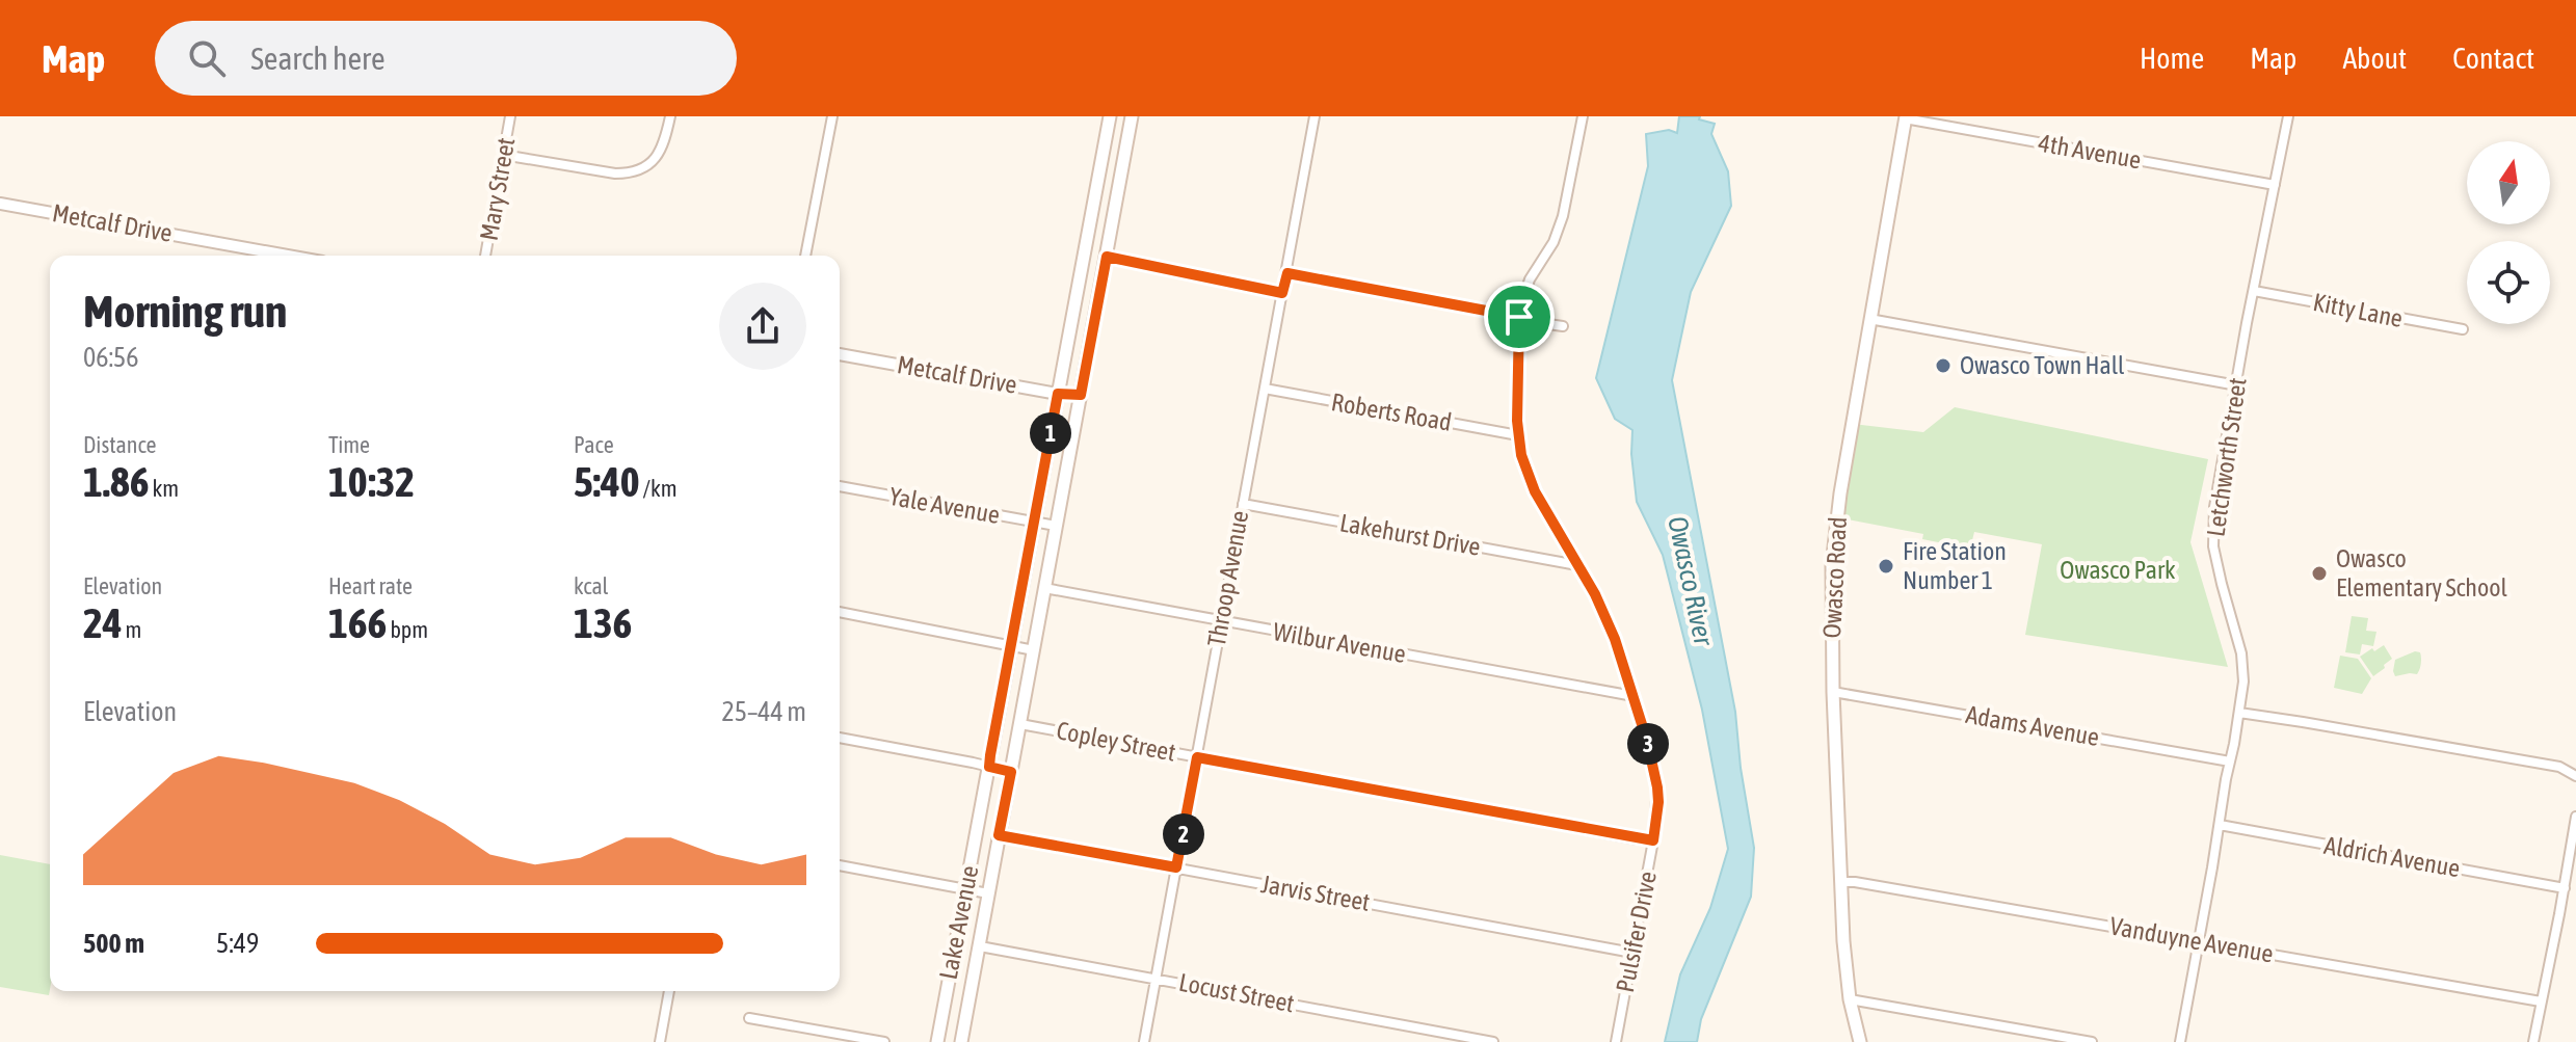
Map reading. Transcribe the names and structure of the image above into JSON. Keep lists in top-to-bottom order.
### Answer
{
  "streets": {
    "main road": ["Owasco Road", "Lake Avenue"],
    "street": [
      "4th Avenue",
      "Mary Street",
      "Metcalf Drive",
      "Kitty Lane",
      "Roberts Road",
      "Letchworth Street",
      "Yale Avenue",
      "Lakehurst Drive",
      "Throop Avenue",
      "Wilbur Avenue",
      "Adams Avenue",
      "Copley Street",
      "Aldrich Avenue",
      "Jarvis Street",
      "Pulsifer Drive",
      "Vanduyne Avenue",
      "Locust Street"
    ]
  },
  "crossings": [
    ["4th Avenue", "Letchworth Street"],
    ["4th Avenue", "Owasco Road"],
    ["Metcalf Drive", "Lake Avenue"],
    ["Kitty Lane", "Letchworth Street"],
    ["Roberts Road", "Throop Avenue"],
    ["Roberts Road", "Pulsifer Drive"],
    ["Letchworth Street", "Adams Avenue"],
    ["Letchworth Street", "Aldrich Avenue"],
    ["Letchworth Street", "Vanduyne Avenue"],
    ["Yale Avenue", "Lake Avenue"],
    ["Lakehurst Drive", "Throop Avenue"],
    ["Lakehurst Drive", "Pulsifer Drive"],
    ["Owasco Road", "Adams Avenue"],
    ["Owasco Road", "Vanduyne Avenue"],
    ["Throop Avenue", "Wilbur Avenue"],
    ["Throop Avenue", "Copley Street"],
    ["Throop Avenue", "Jarvis Street"],
    ["Throop Avenue", "Locust Street"],
    ["Wilbur Avenue", "Lake Avenue"],
    ["Wilbur Avenue", "Pulsifer Drive"],
    ["Copley Street", "Lake Avenue"],
    ["Copley Street", "Pulsifer Drive"],
    ["Jarvis Street", "Lake Avenue"],
    ["Jarvis Street", "Pulsifer Drive"],
    ["Lake Avenue", "Locust Street"]
  ],
  "water": ["Owasco River"],
  "parks": ["Owasco Park"],
  "places": ["Owasco Town Hall", "Fire Station Number 1", "Owasco Elementary School"],
  "north": "top",
  "page": {
    "header": "Map",
    "search": "Search here",
    "nav": [
      "Home",
      "Map",
      "About",
      "Contact"
    ],
    "heading": ["Morning run", "06:56"],
    "stats": [
      ["Distance", "1.86 km"],
      ["Time", "10:32"],
      ["Pace", "5:40 /km"],
      ["Elevation", "24 m"],
      ["Heart rate", "166 bpm"],
      ["kcal", "136"]
    ],
    "pins": ["1", "3", "2"],
    "chart": ["Elevation", "25–44 m"],
    "list": [
      {
        "name": "500 m",
        "note": "5:49"
      }
    ]
  }
}
